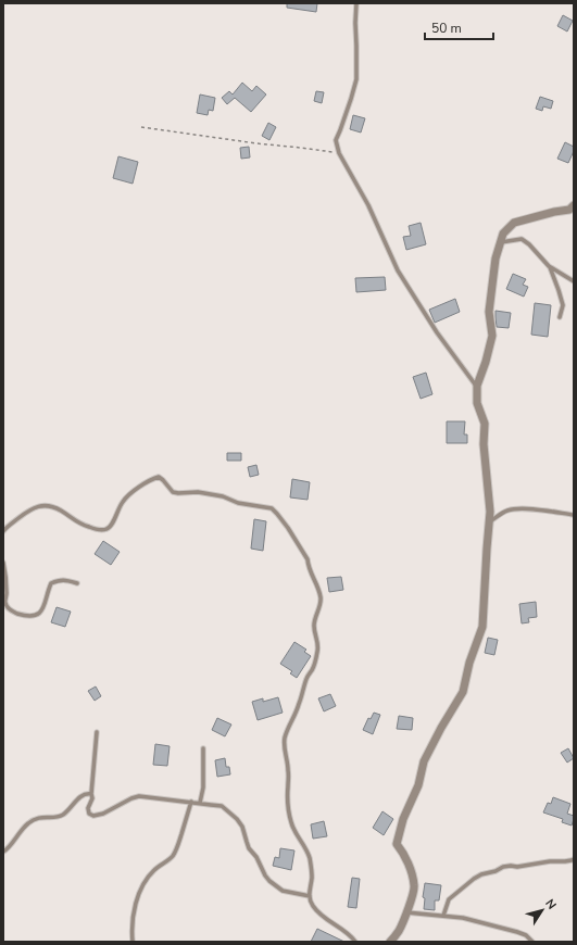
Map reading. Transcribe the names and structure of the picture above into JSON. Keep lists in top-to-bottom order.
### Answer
{
  "scale_bar": "50 m",
  "north": "top right"
}
